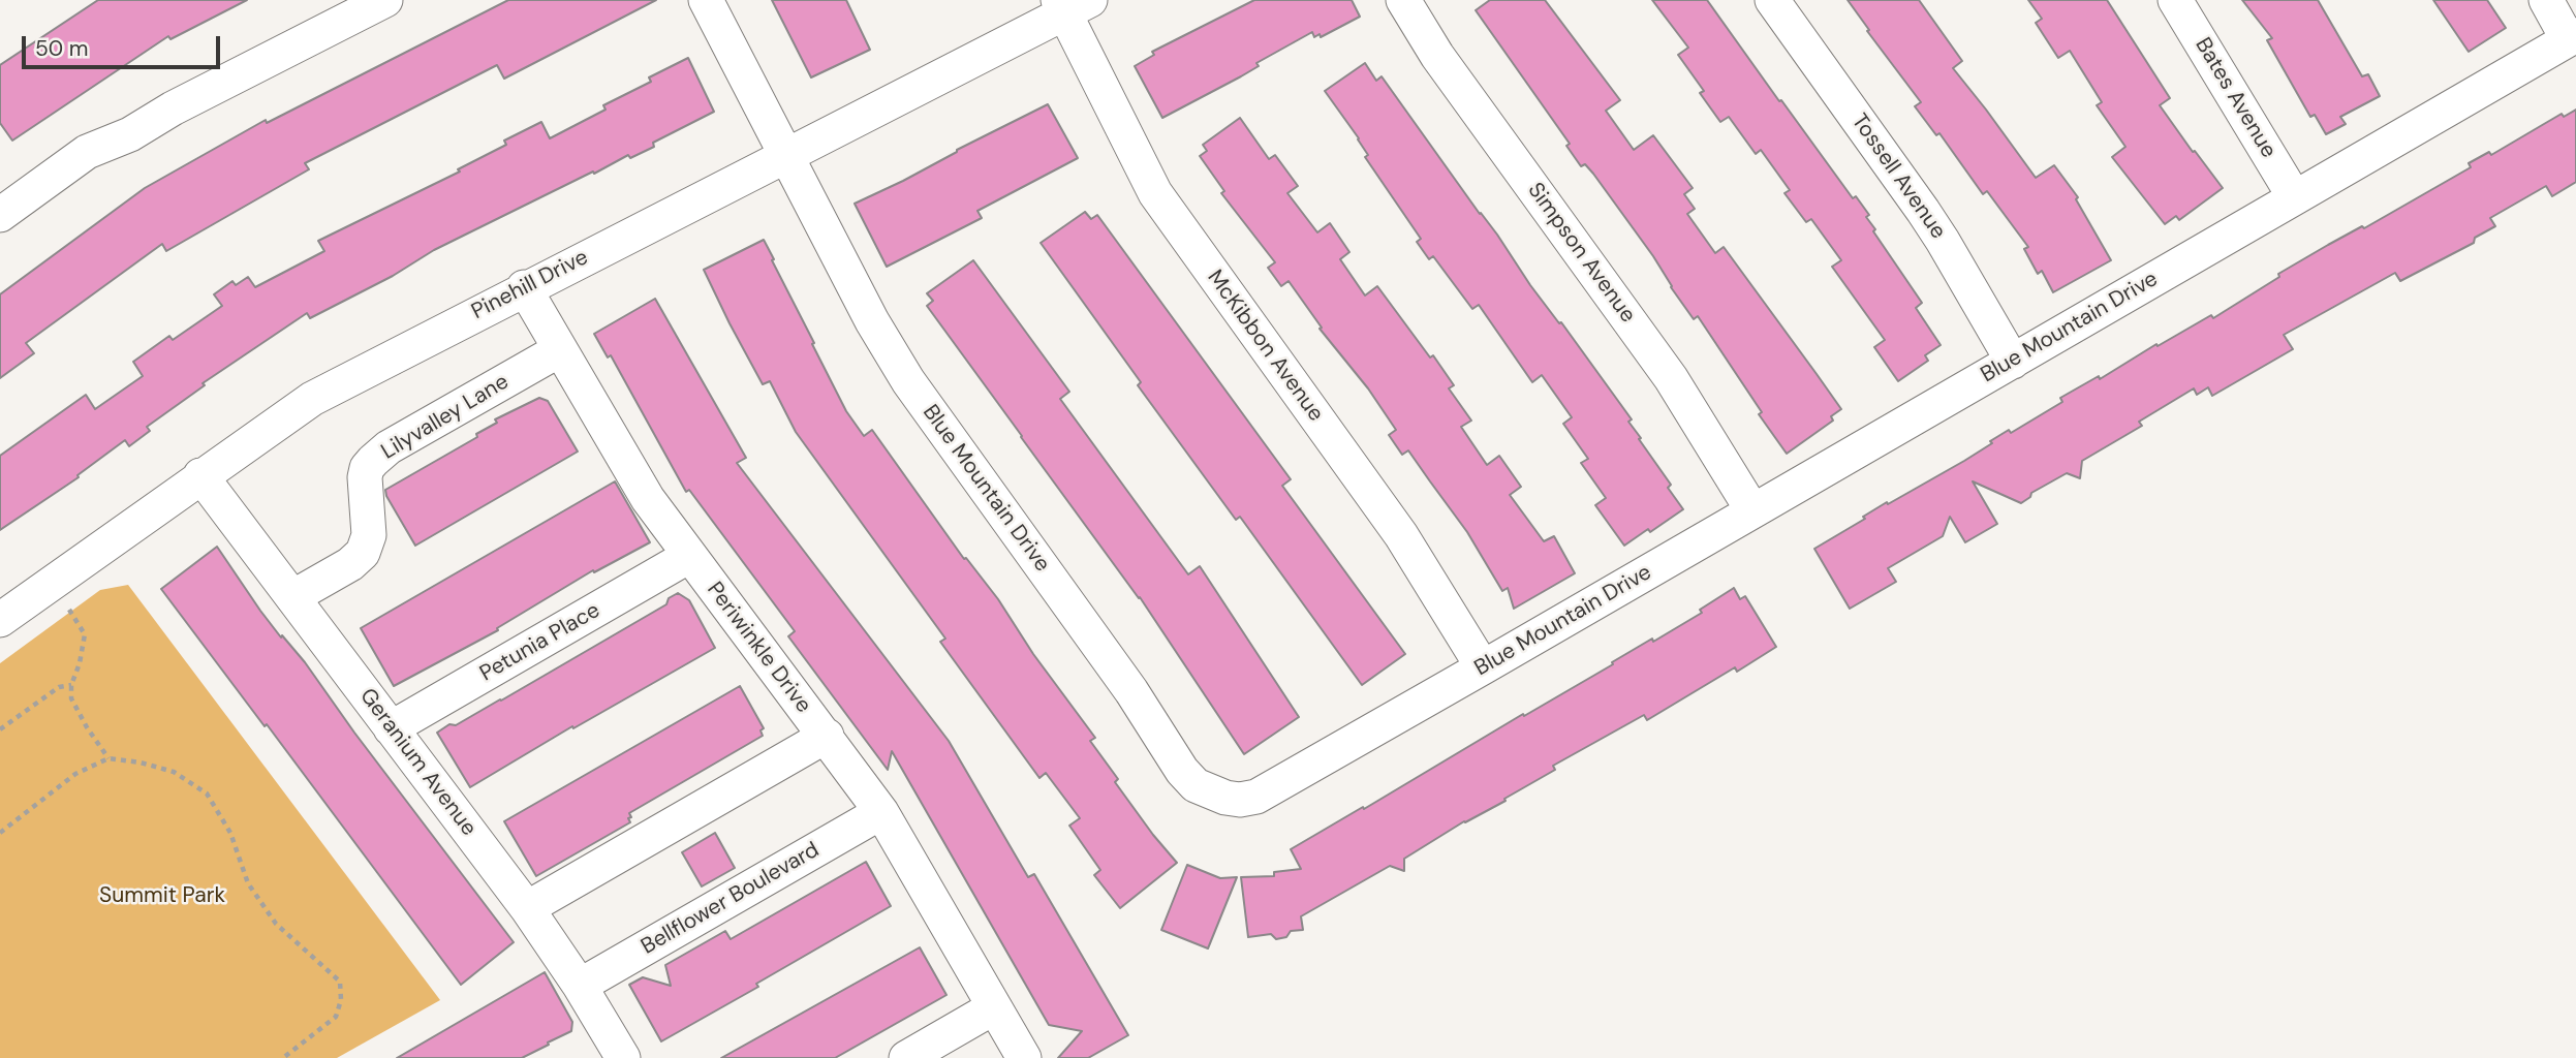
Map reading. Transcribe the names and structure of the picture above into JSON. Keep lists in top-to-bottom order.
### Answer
{
  "streets": {
    "street": [
      "Bates Avenue",
      "Tossell Avenue",
      "Simpson Avenue",
      "Pinehill Drive",
      "Blue Mountain Drive",
      "McKibbon Avenue",
      "Lilyvalley Lane",
      "Petunia Place",
      "Periwinkle Drive",
      "Geranium Avenue",
      "Bellflower Boulevard"
    ]
  },
  "crossings": [
    ["Bates Avenue", "Blue Mountain Drive"],
    ["Tossell Avenue", "Blue Mountain Drive"],
    ["Simpson Avenue", "Blue Mountain Drive"],
    ["Pinehill Drive", "Blue Mountain Drive"],
    ["Pinehill Drive", "McKibbon Avenue"],
    ["Pinehill Drive", "Periwinkle Drive"],
    ["Pinehill Drive", "Geranium Avenue"],
    ["Blue Mountain Drive", "McKibbon Avenue"],
    ["Lilyvalley Lane", "Periwinkle Drive"],
    ["Lilyvalley Lane", "Geranium Avenue"],
    ["Petunia Place", "Periwinkle Drive"],
    ["Petunia Place", "Geranium Avenue"],
    ["Periwinkle Drive", "Bellflower Boulevard"],
    ["Geranium Avenue", "Bellflower Boulevard"]
  ],
  "parks": ["Summit Park"],
  "scale_bar": "50 m"
}
